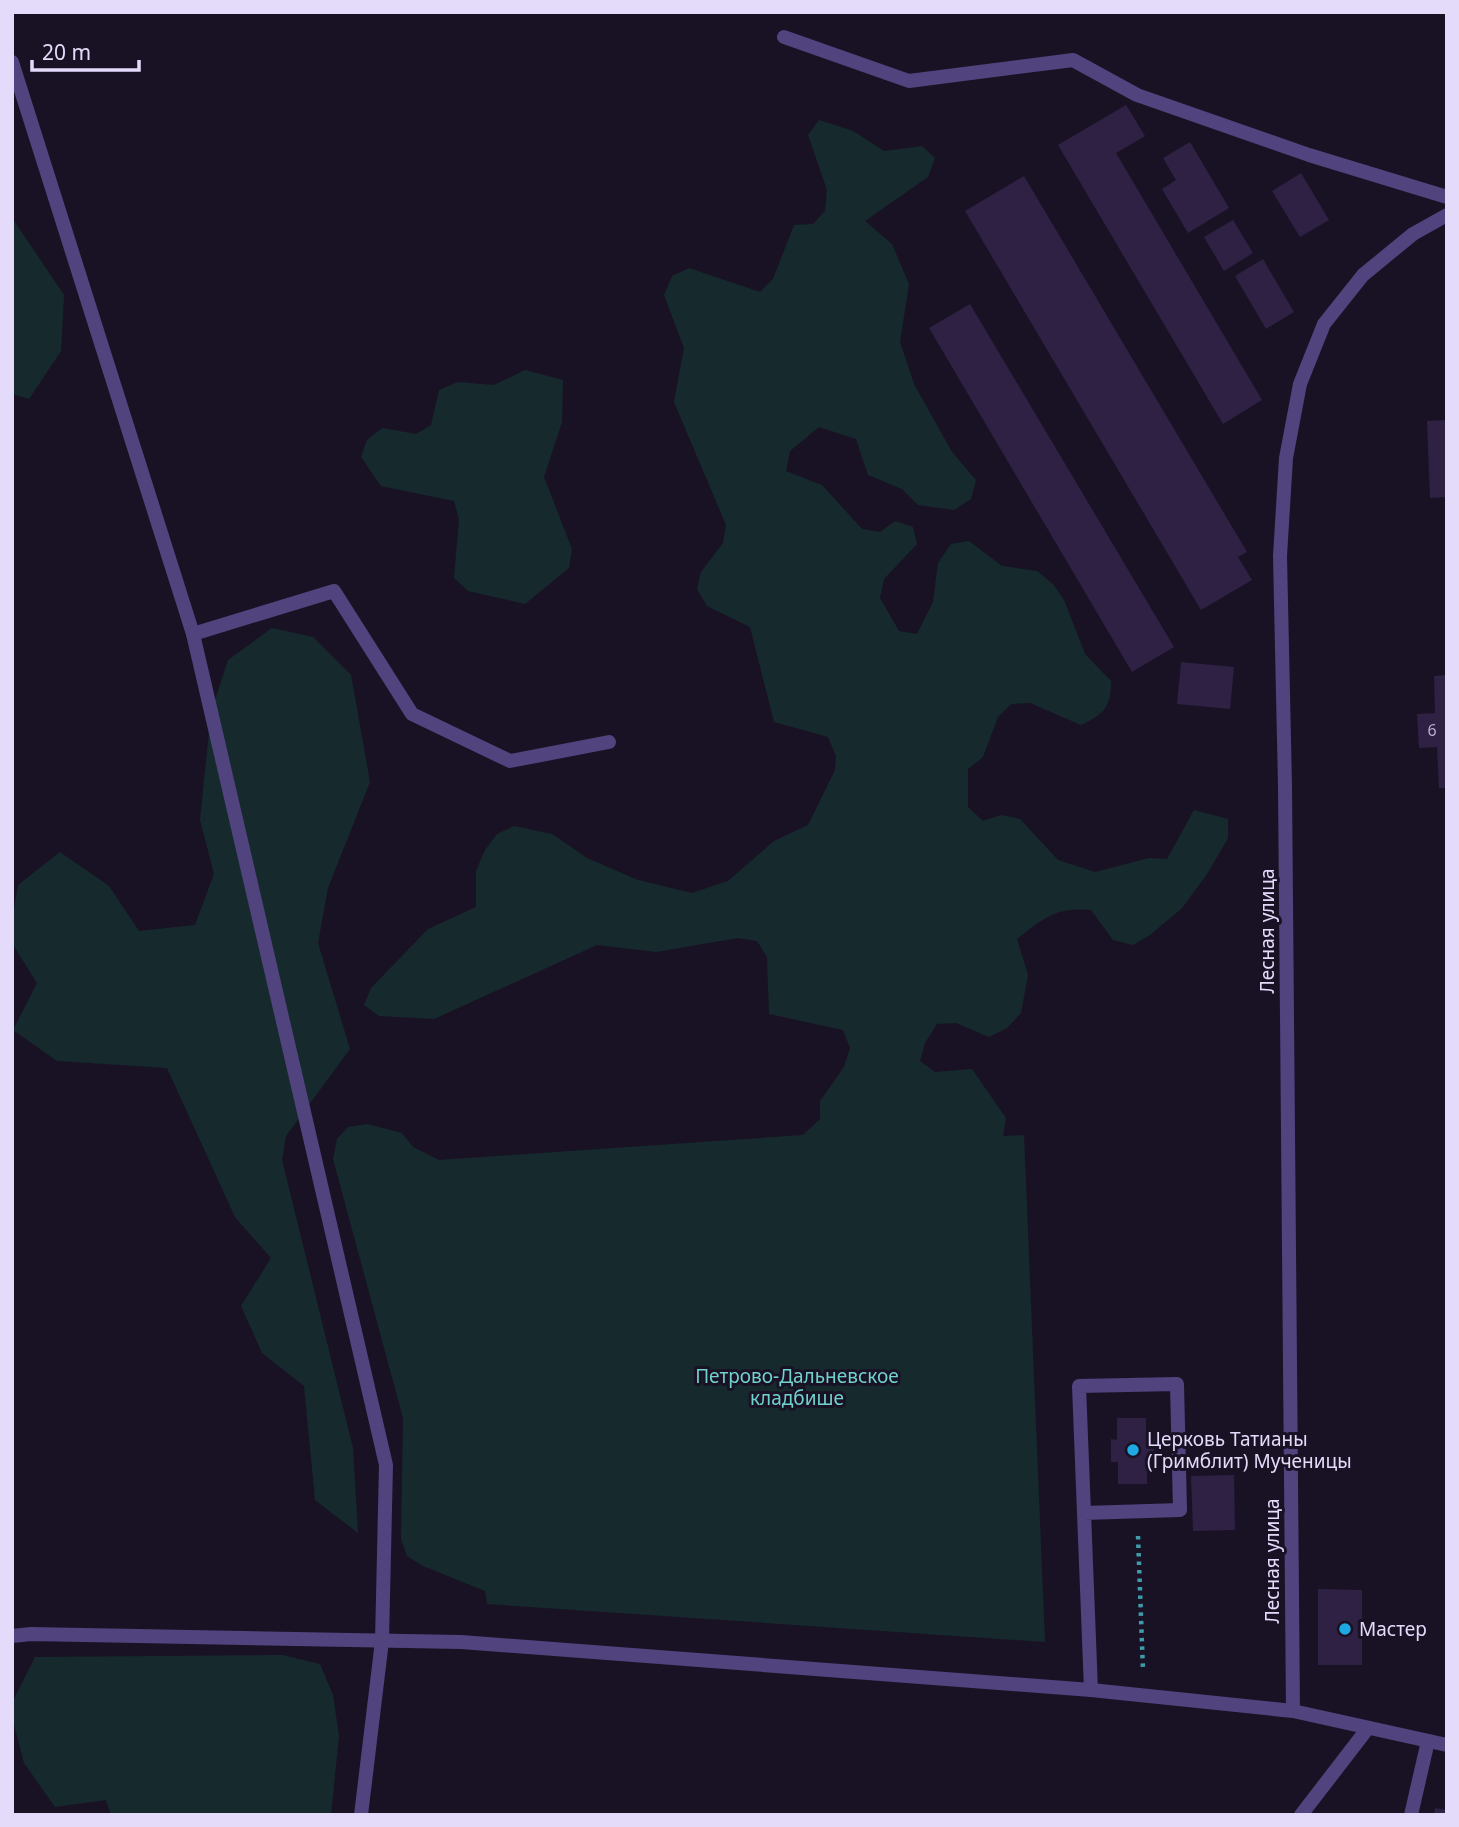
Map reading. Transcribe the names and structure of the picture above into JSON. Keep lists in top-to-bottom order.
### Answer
{
  "streets": {
    "street": ["Лесная улица"]
  },
  "parks": ["Петрово-Дальневское кладбише"],
  "places": ["Церковь Татианы (Гримблит) Мученицы", "Мастер"],
  "house_numbers": ["6"],
  "scale_bar": "20 m"
}
